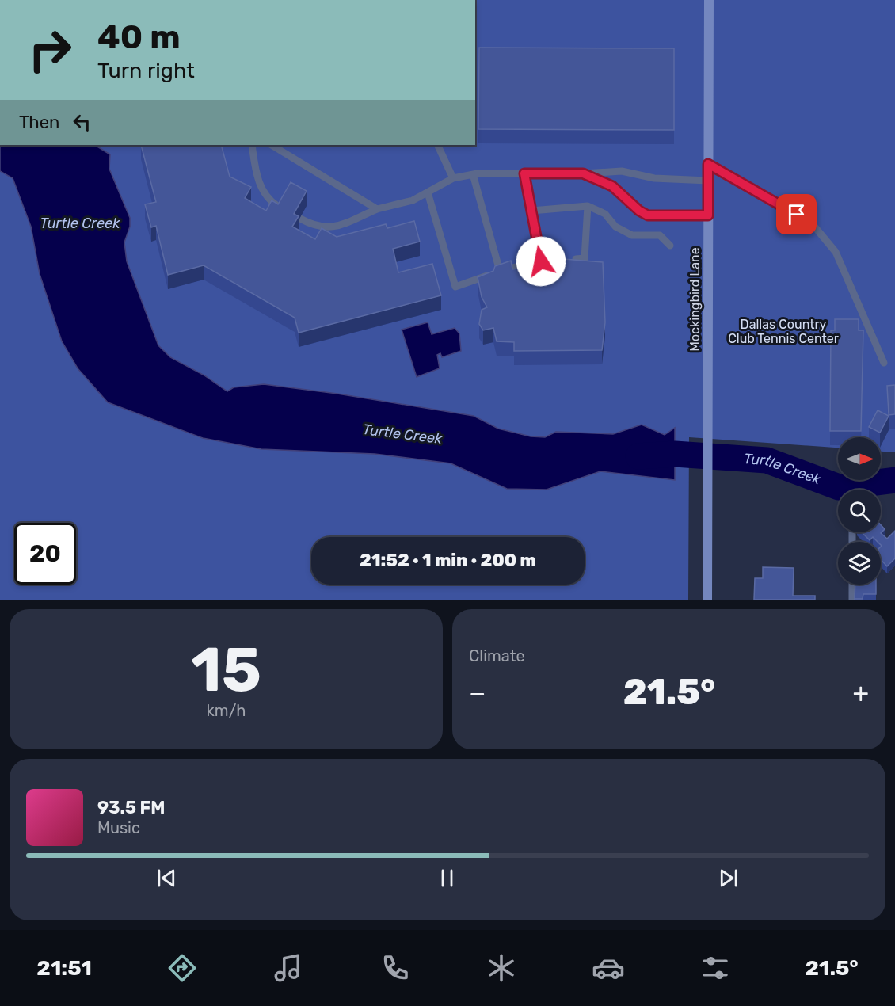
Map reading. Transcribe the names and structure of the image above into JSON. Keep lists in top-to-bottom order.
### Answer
{
  "streets": {
    "main road": ["Mockingbird Lane"]
  },
  "water": ["Turtle Creek"],
  "parks": ["Dallas Country Club Tennis Center"],
  "north": "right",
  "page": {
    "turn": ["40 m", "Turn right"],
    "then": "Then",
    "limit": "20",
    "trip": "21:52 · 1 min · 200 m",
    "tile": [
      ["15", "km/h"],
      "Climate"
    ],
    "heat": ["−", "21.5°", "+"],
    "song": ["93.5 FM", "Music"],
    "tabs": ["21:51", "21.5°"]
  }
}
